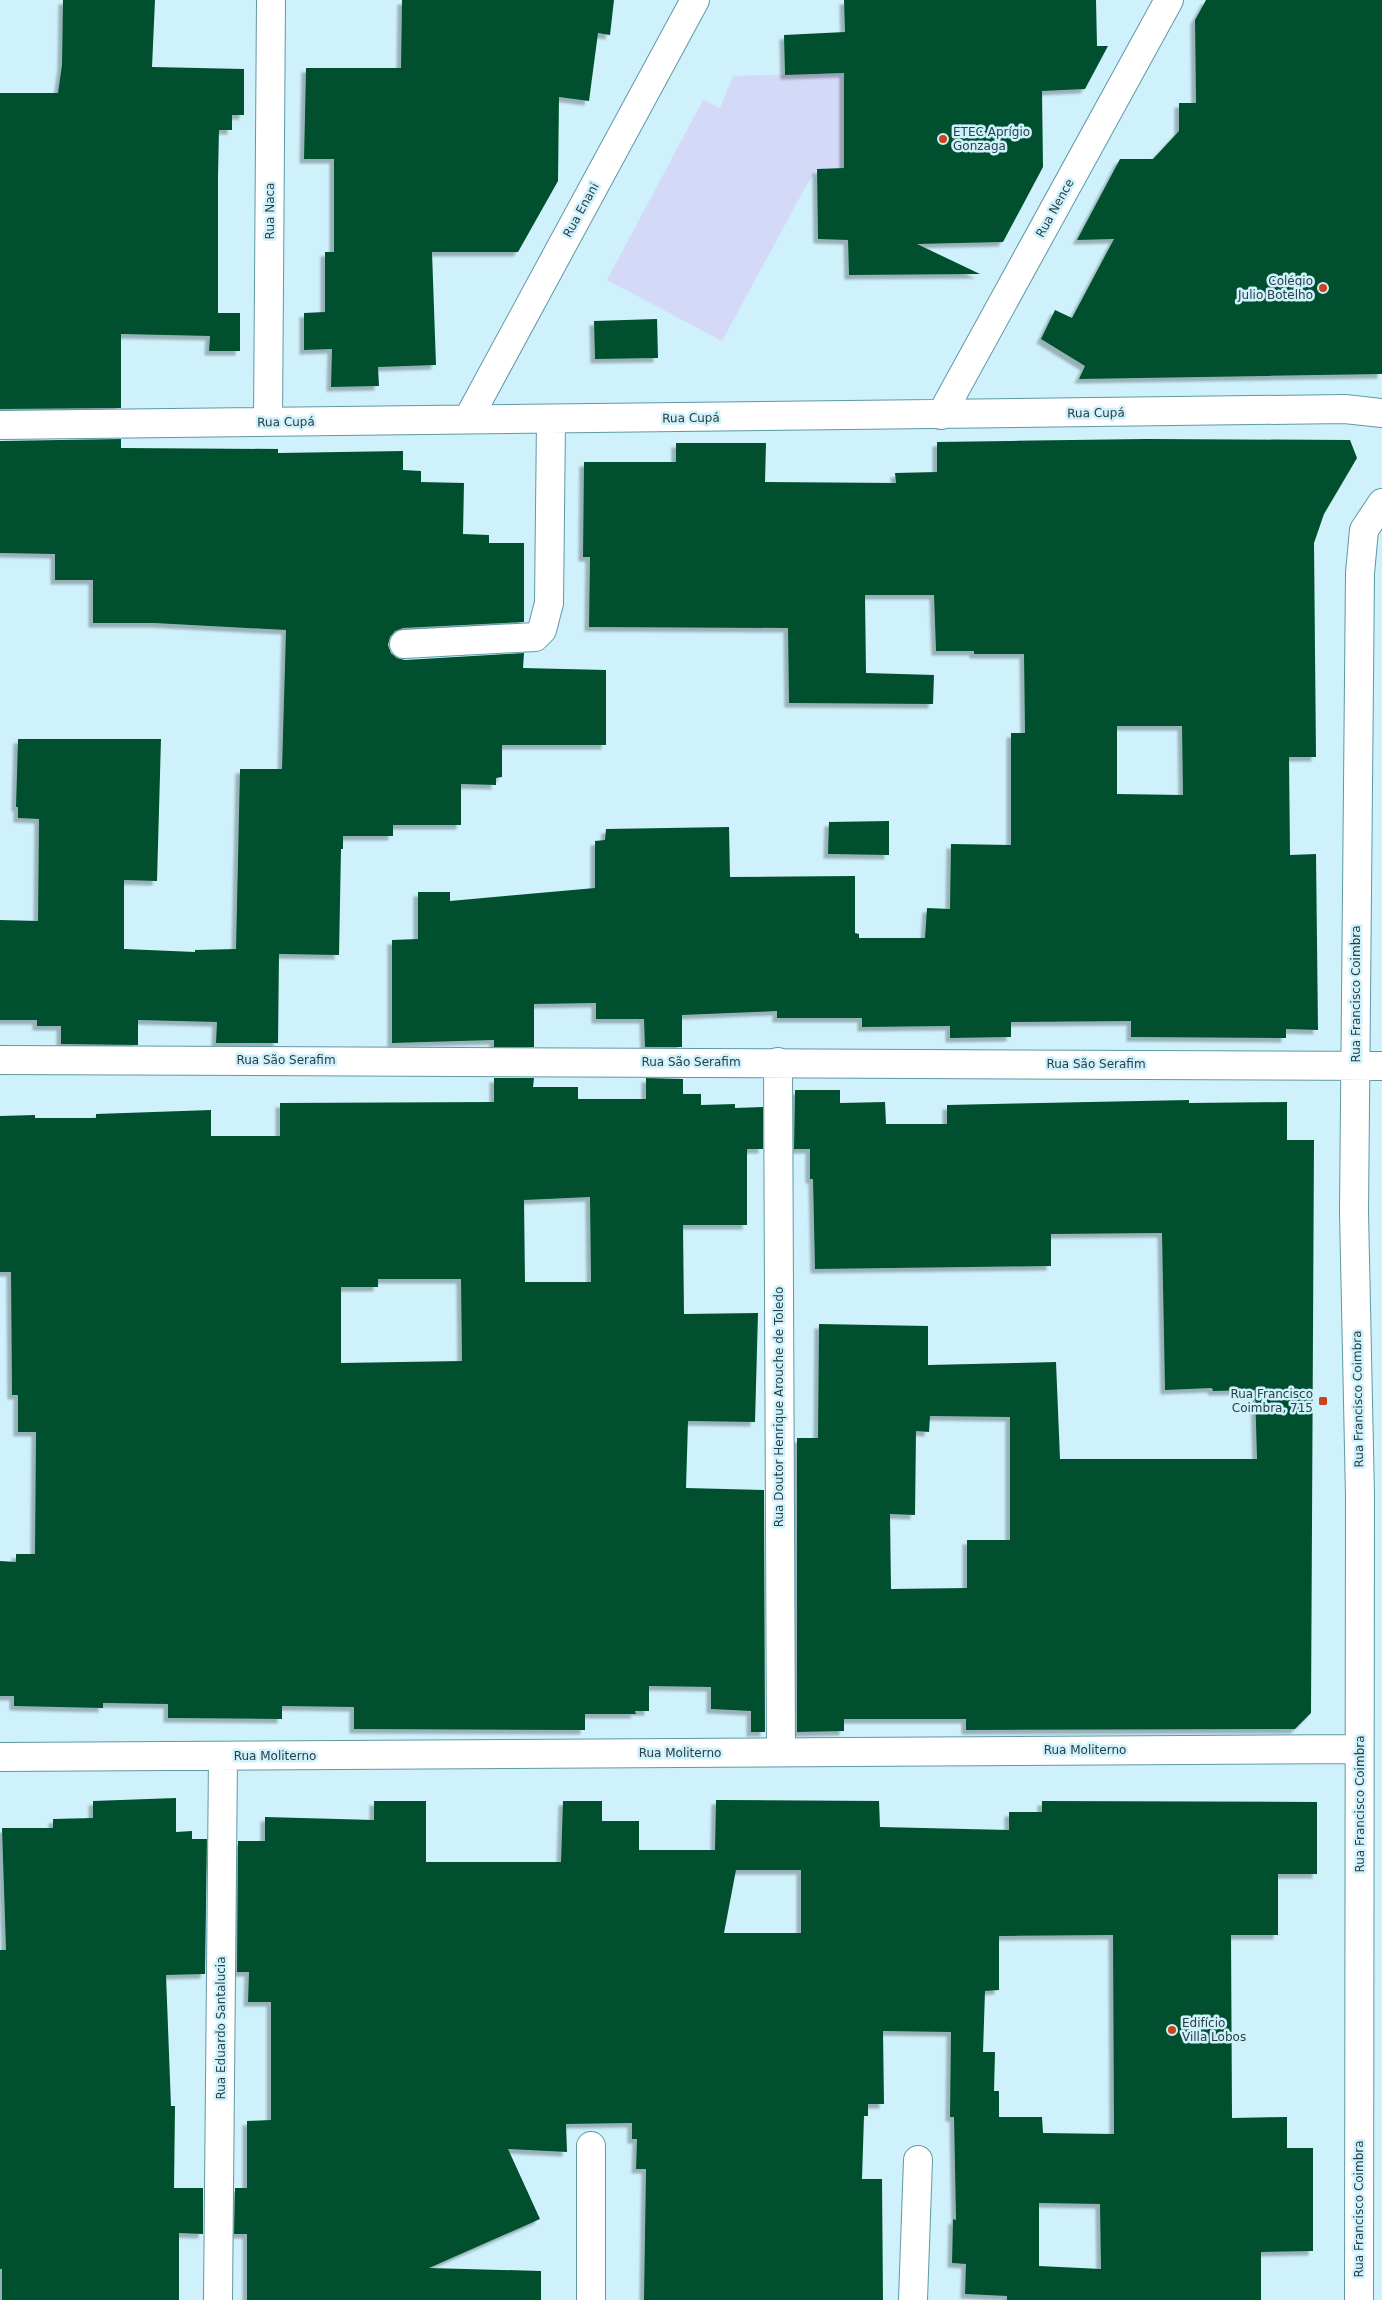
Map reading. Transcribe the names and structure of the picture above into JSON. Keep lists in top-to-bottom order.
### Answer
{
  "streets": {
    "street": [
      "Rua Nence",
      "Rua Enani",
      "Rua Naca",
      "Rua Cupá",
      "Rua Francisco Coimbra",
      "Rua São Serafim",
      "Rua Doutor Henrique Arouche de Toledo",
      "Rua Moliterno",
      "Rua Eduardo Santalucia"
    ]
  },
  "crossings": [
    ["Rua Nence", "Rua Cupá"],
    ["Rua Enani", "Rua Cupá"],
    ["Rua Naca", "Rua Cupá"],
    ["Rua Francisco Coimbra", "Rua São Serafim"],
    ["Rua Francisco Coimbra", "Rua Moliterno"],
    ["Rua São Serafim", "Rua Doutor Henrique Arouche de Toledo"],
    ["Rua Doutor Henrique Arouche de Toledo", "Rua Moliterno"],
    ["Rua Moliterno", "Rua Eduardo Santalucia"]
  ],
  "places": {
    "other": ["ETEC Aprígio Gonzaga", "Colégio Julio Botelho", "Edifício Villa Lobos"],
    "transit": ["Rua Francisco Coimbra, 715"]
  }
}
